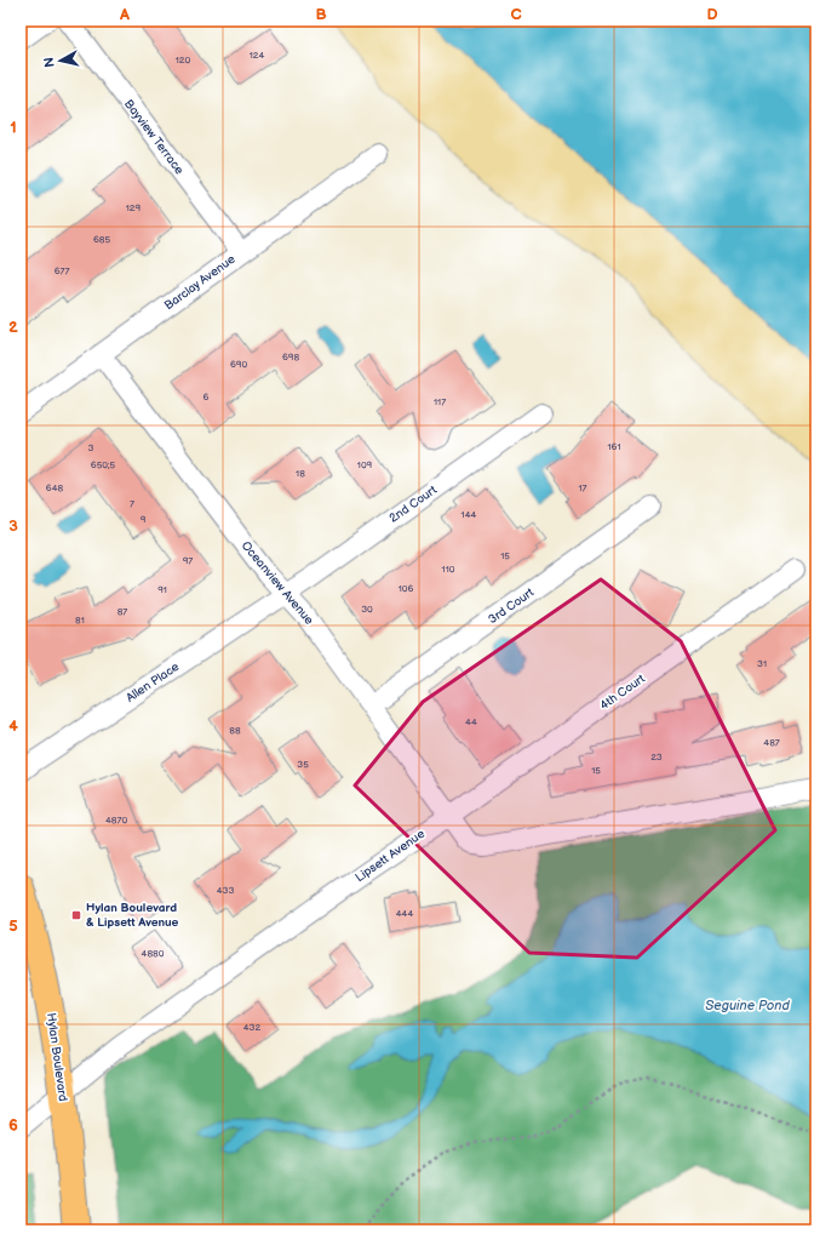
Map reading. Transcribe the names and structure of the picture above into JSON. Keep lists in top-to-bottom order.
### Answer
{
  "streets": {
    "main road": ["Hylan Boulevard"],
    "street": [
      "Bayview Terrace",
      "Barclay Avenue",
      "2nd Court",
      "Oceanview Avenue",
      "3rd Court",
      "Allen Place",
      "4th Court",
      "Lipsett Avenue"
    ]
  },
  "crossings": [
    ["Bayview Terrace", "Barclay Avenue"],
    ["Barclay Avenue", "Oceanview Avenue"],
    ["2nd Court", "Oceanview Avenue"],
    ["2nd Court", "Allen Place"],
    ["Oceanview Avenue", "3rd Court"],
    ["Oceanview Avenue", "Allen Place"],
    ["Oceanview Avenue", "4th Court"],
    ["Oceanview Avenue", "Lipsett Avenue"],
    ["4th Court", "Lipsett Avenue"],
    ["Lipsett Avenue", "Hylan Boulevard"]
  ],
  "water": ["Seguine Pond"],
  "places": {
    "transit": ["Hylan Boulevard & Lipsett Avenue"]
  },
  "house_numbers": [
    "124",
    "120",
    "129",
    "685",
    "677",
    "698",
    "690",
    "6",
    "117",
    "161",
    "3",
    "650;5",
    "109",
    "18",
    "648",
    "17",
    "7",
    "144",
    "9",
    "15",
    "97",
    "110",
    "106",
    "91",
    "30",
    "87",
    "81",
    "31",
    "44",
    "88",
    "487",
    "23",
    "35",
    "15",
    "4870",
    "433",
    "444",
    "4880",
    "432"
  ],
  "north": "left",
  "grid": {
    "columns": [
      "A",
      "B",
      "C",
      "D"
    ],
    "rows": [
      "1",
      "2",
      "3",
      "4",
      "5",
      "6"
    ]
  }
}
